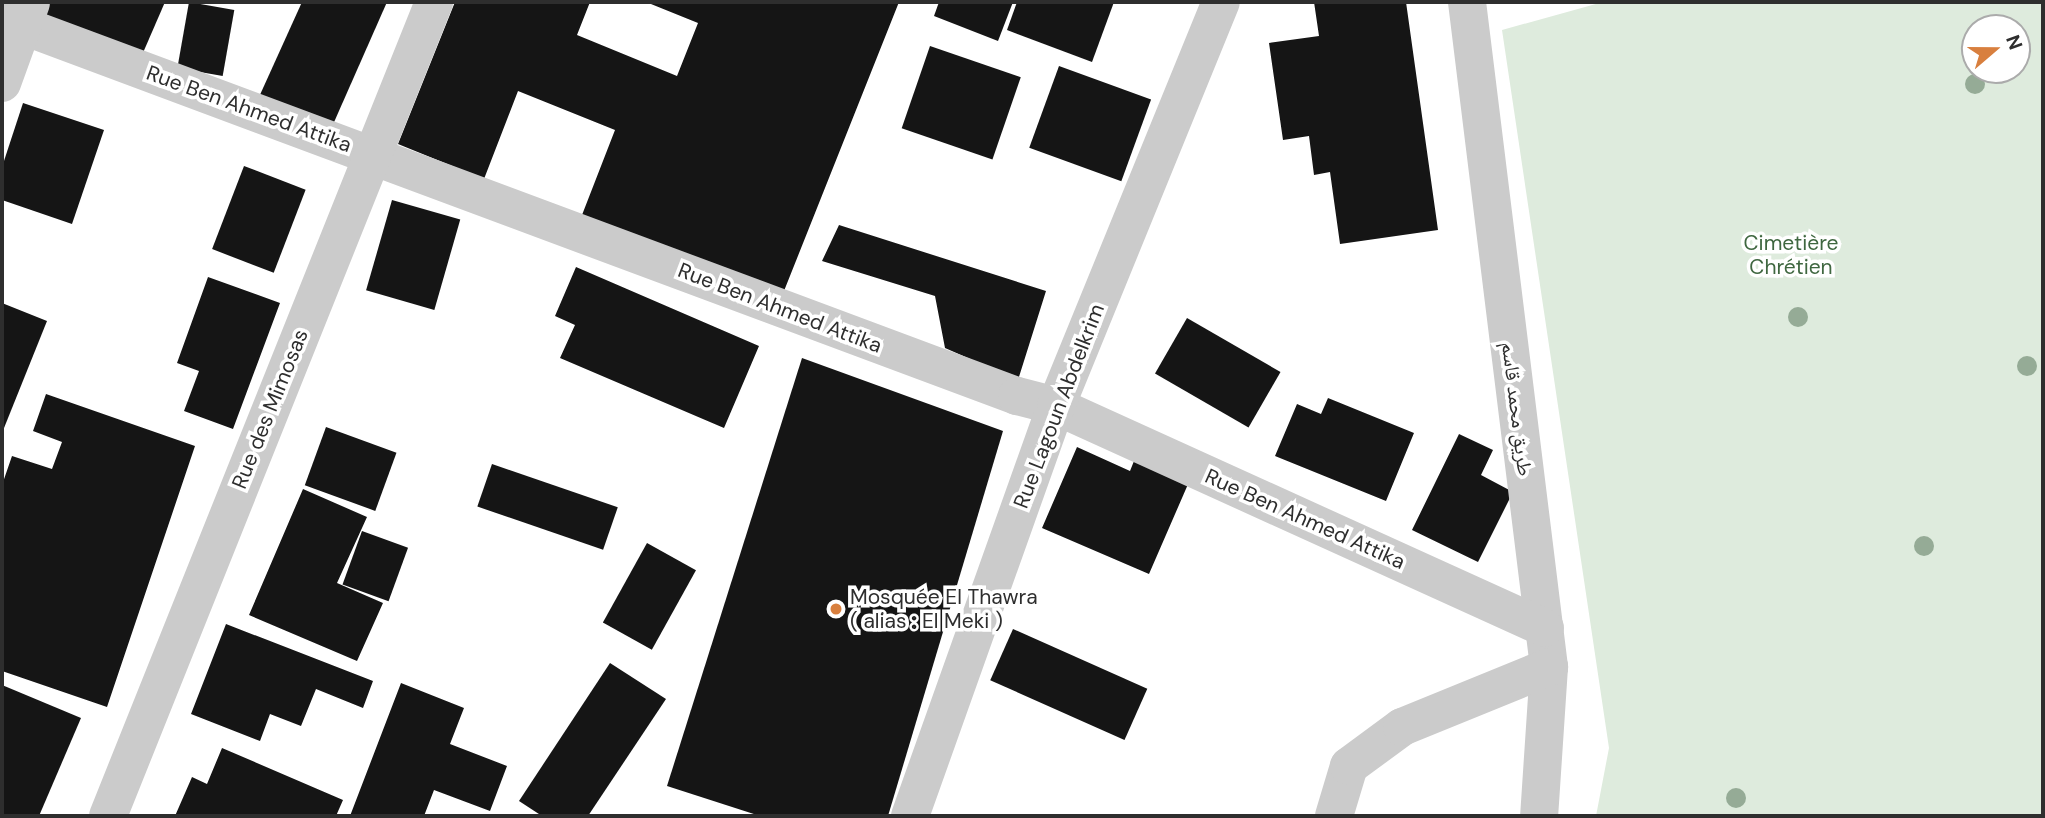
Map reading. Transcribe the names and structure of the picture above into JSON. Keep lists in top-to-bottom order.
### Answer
{
  "streets": {
    "street": [
      "Rue Ben Ahmed Attika",
      "Rue Lagoun Abdelkrim",
      "Rue des Mimosas",
      "طريق محمد قاسم"
    ]
  },
  "crossings": [
    ["Rue Ben Ahmed Attika", "Rue Lagoun Abdelkrim"],
    ["Rue Ben Ahmed Attika", "Rue des Mimosas"],
    ["Rue Ben Ahmed Attika", "طريق محمد قاسم"]
  ],
  "parks": ["Cimetière Chrétien"],
  "places": ["Mosquée El Thawra ( alias : El Meki )"],
  "north": "right"
}
